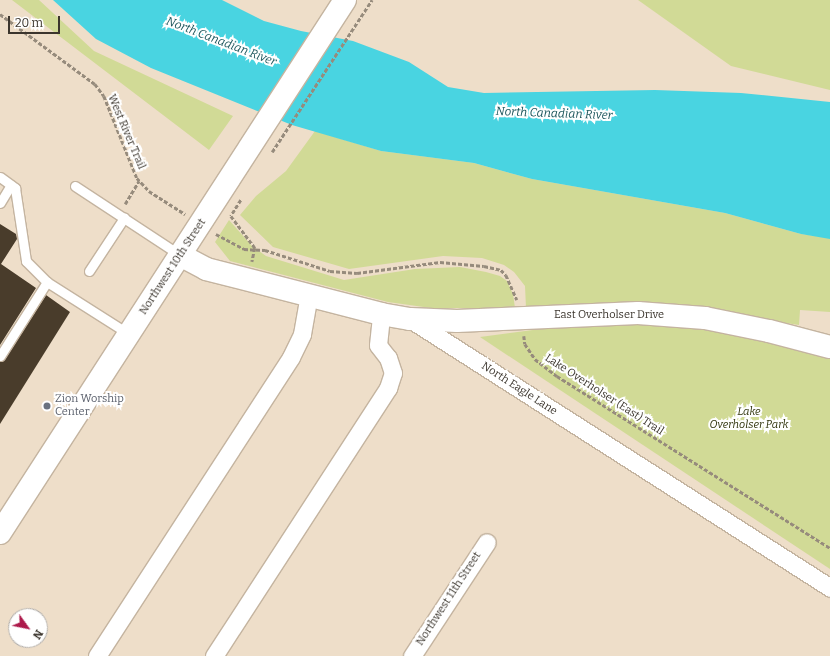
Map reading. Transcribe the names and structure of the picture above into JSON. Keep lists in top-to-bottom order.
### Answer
{
  "streets": {
    "street": [
      "Northwest 10th Street",
      "East Overholser Drive",
      "North Eagle Lane",
      "Northwest 11th Street"
    ],
    "path": ["West River Trail", "Lake Overholser (East) Trail"]
  },
  "crossings": [
    ["West River Trail", "Northwest 10th Street"],
    ["West River Trail", "Lake Overholser (East) Trail"],
    ["Northwest 10th Street", "North Eagle Lane"],
    ["Northwest 10th Street", "Lake Overholser (East) Trail"],
    ["East Overholser Drive", "North Eagle Lane"],
    ["East Overholser Drive", "Lake Overholser (East) Trail"]
  ],
  "water": ["North Canadian River"],
  "parks": ["Lake Overholser Park"],
  "places": ["Zion Worship Center"],
  "scale_bar": "20 m",
  "north": "bottom right"
}
